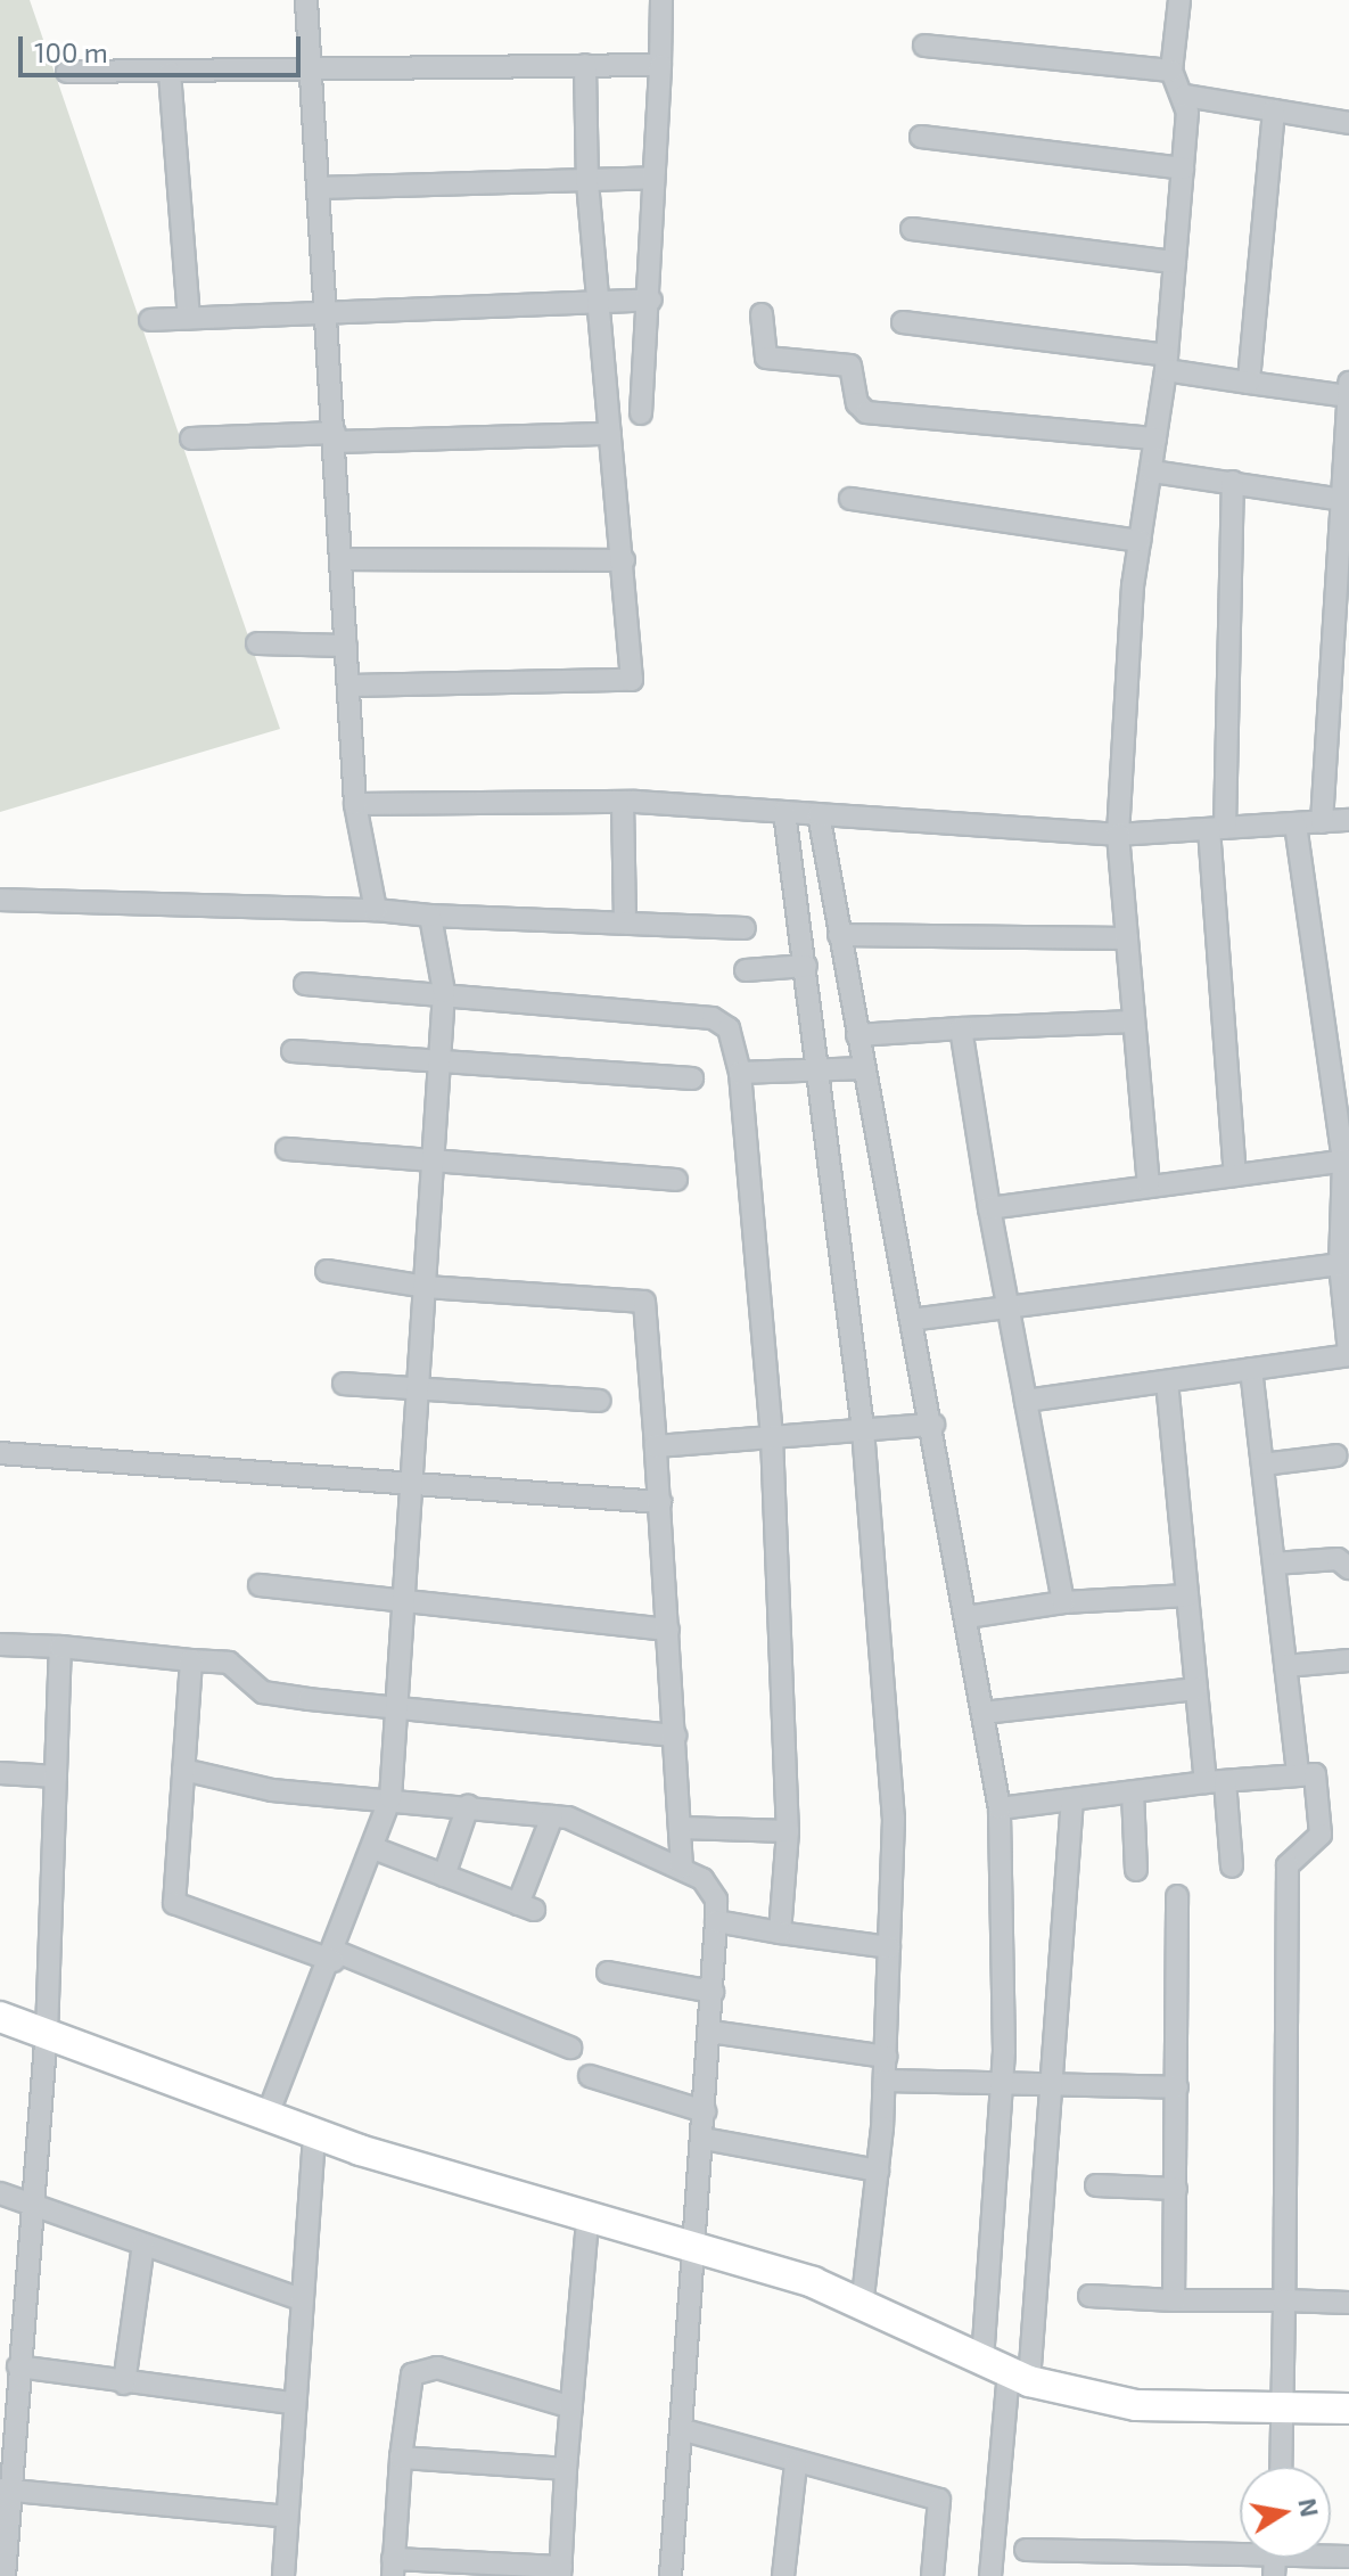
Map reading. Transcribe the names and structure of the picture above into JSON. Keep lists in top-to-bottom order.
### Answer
{
  "scale_bar": "100 m",
  "north": "right"
}
